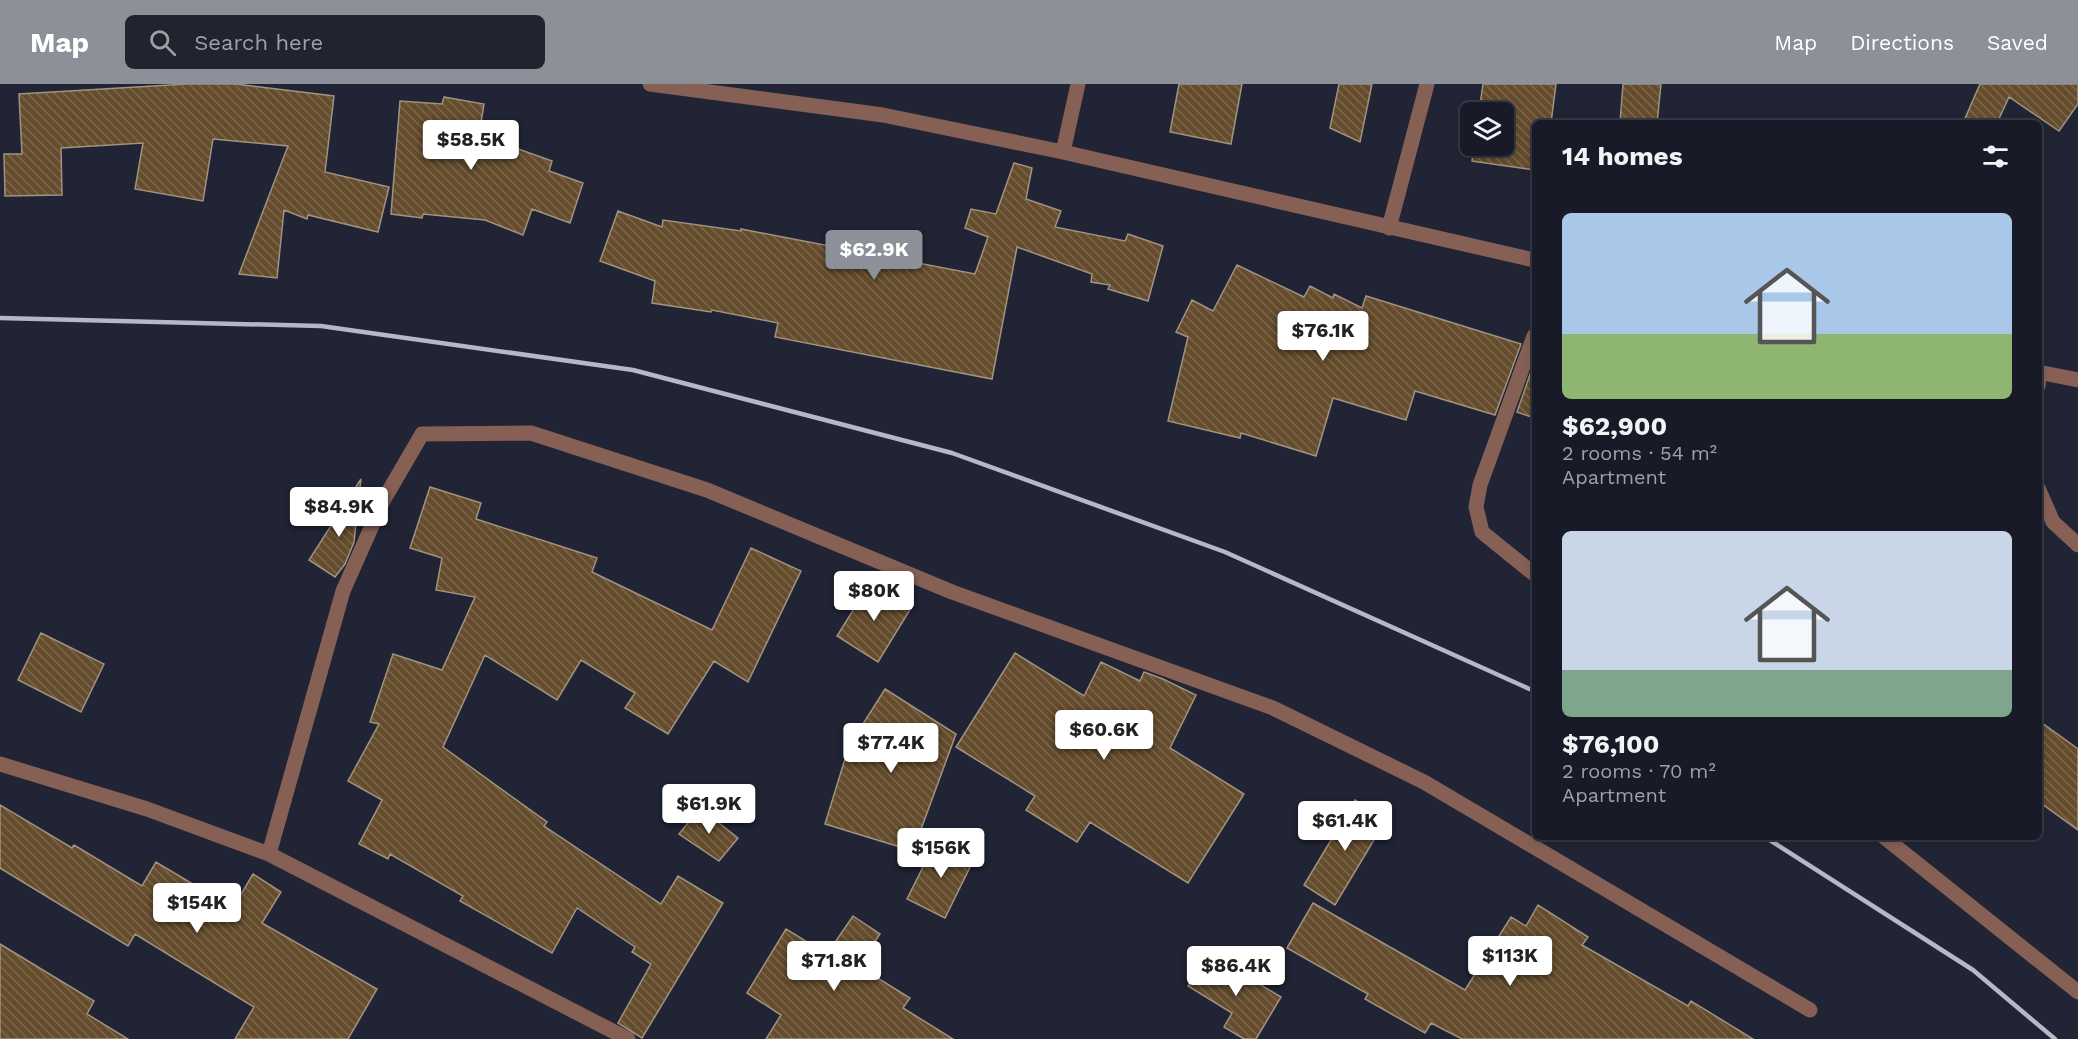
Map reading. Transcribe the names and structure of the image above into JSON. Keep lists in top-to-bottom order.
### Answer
{
  "page": {
    "header": "Map",
    "search": "Search here",
    "nav": ["Map", "Directions", "Saved"],
    "price": [
      "$58.5K",
      "$62.9K",
      "$76.1K",
      "$84.9K",
      "$80K",
      "$60.6K",
      "$77.4K",
      "$61.9K",
      "$61.4K",
      "$156K",
      "$154K",
      "$113K",
      "$71.8K",
      "$86.4K"
    ],
    "heading": "14 homes",
    "list": [
      {
        "name": "$62,900",
        "note": "2 rooms · 54 m² · Apartment"
      },
      {
        "name": "$76,100",
        "note": "2 rooms · 70 m² · Apartment"
      }
    ]
  }
}
